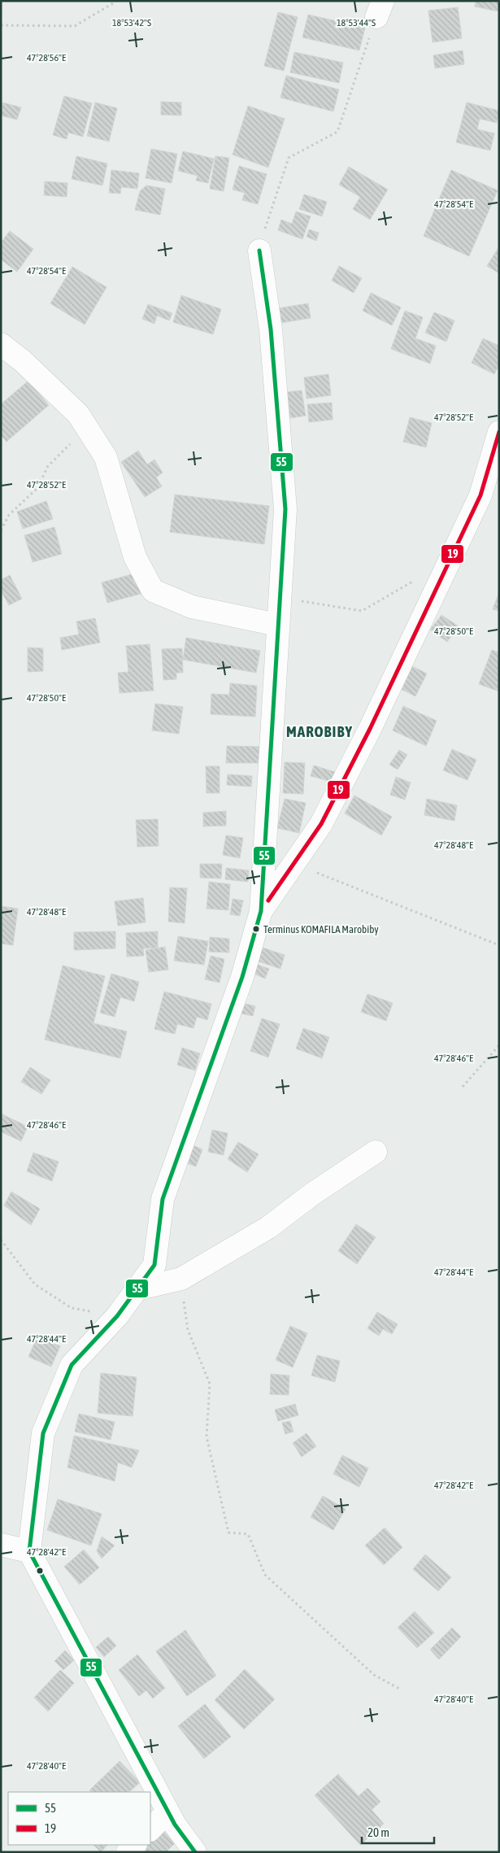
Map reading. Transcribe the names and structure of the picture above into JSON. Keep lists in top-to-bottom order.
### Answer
{
  "districts": ["MAROBIBY"],
  "places": ["Terminus KOMAFILA Marobiby"],
  "lines": ["transit line 55", "transit line 19"],
  "legend": ["55", "19"],
  "scale_bar": "20 m",
  "coordinates": [
    "18°53'42\"S",
    "18°53'44\"S",
    "47°28'56\"E",
    "47°28'54\"E",
    "47°28'52\"E",
    "47°28'50\"E",
    "47°28'48\"E",
    "47°28'46\"E",
    "47°28'44\"E",
    "47°28'42\"E",
    "47°28'40\"E"
  ]
}
